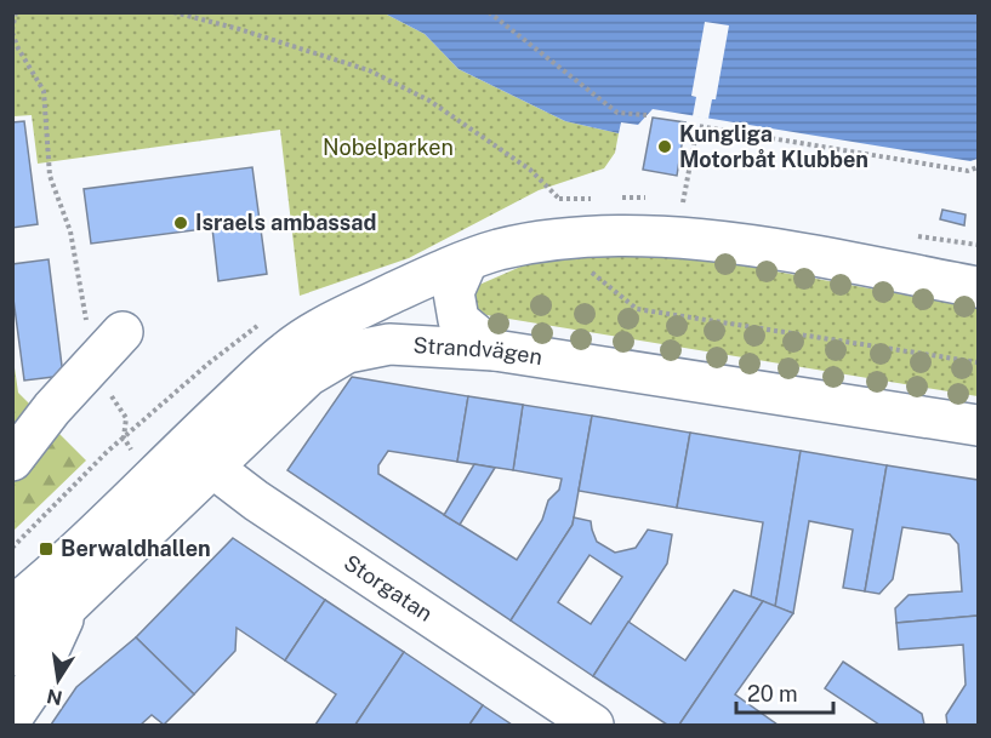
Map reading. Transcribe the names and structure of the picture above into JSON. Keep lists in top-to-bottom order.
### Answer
{
  "streets": {
    "street": ["Strandvägen", "Storgatan"]
  },
  "crossings": [
    ["Strandvägen", "Storgatan"]
  ],
  "parks": ["Nobelparken"],
  "places": {
    "other": ["Kungliga Motorbåt Klubben", "Israels ambassad"],
    "transit": ["Berwaldhallen"]
  },
  "scale_bar": "20 m",
  "north": "bottom"
}
